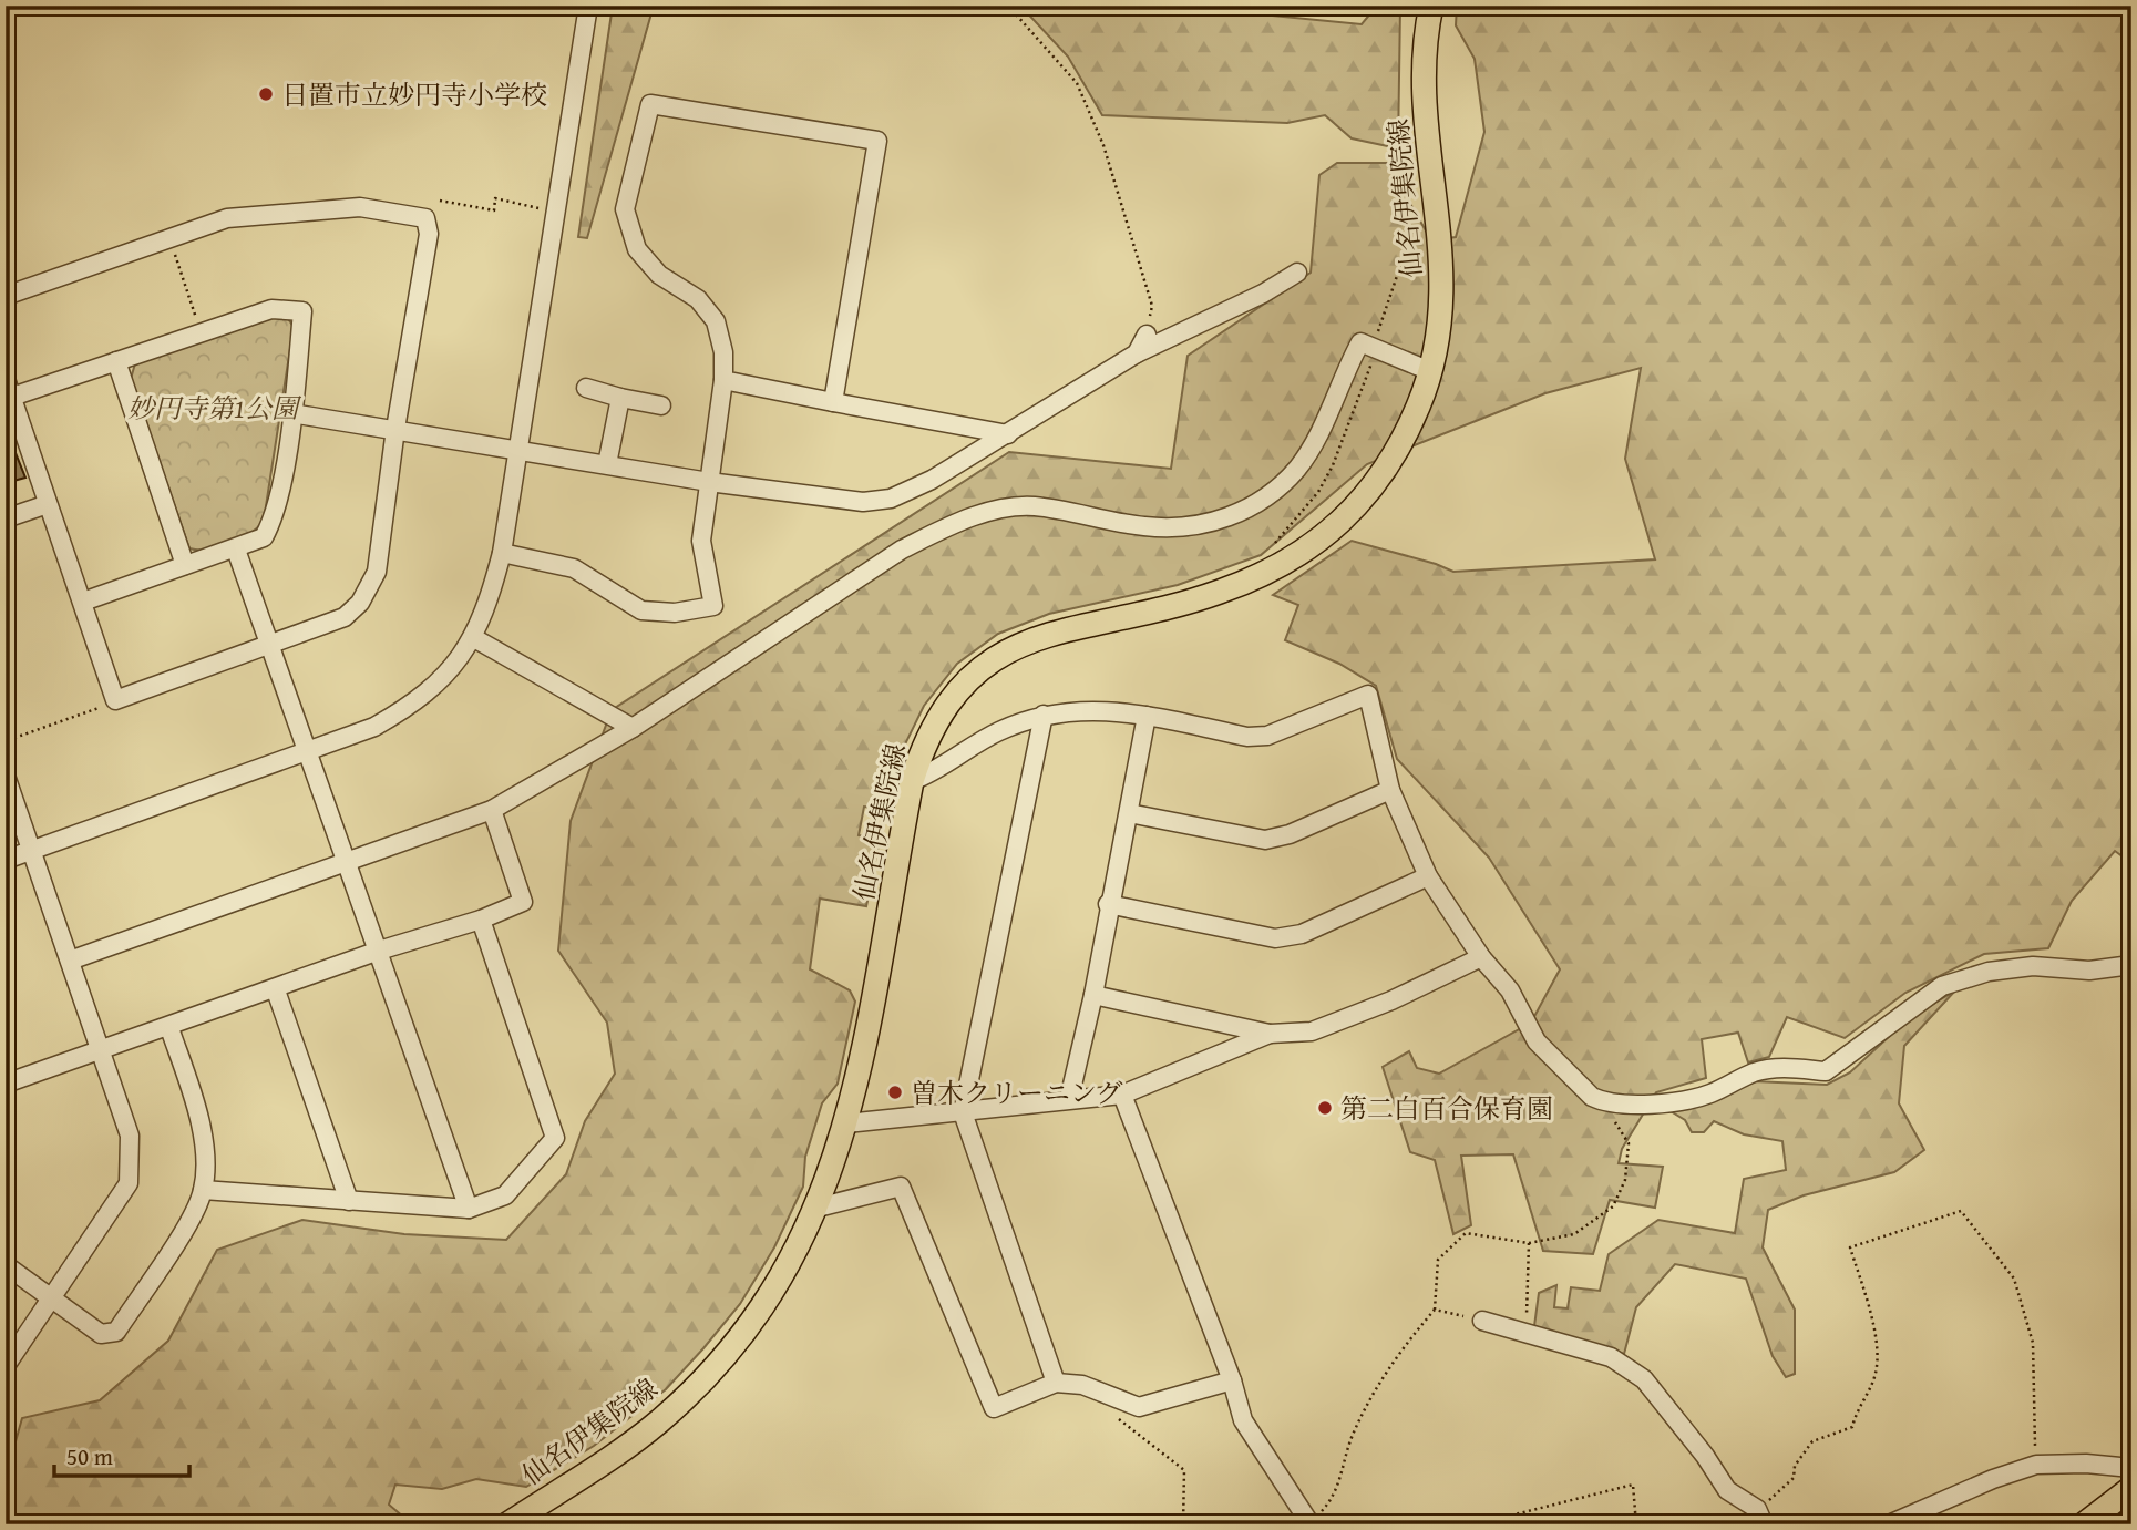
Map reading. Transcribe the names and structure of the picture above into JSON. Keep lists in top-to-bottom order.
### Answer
{
  "streets": {
    "main road": ["仙名伊集院線"]
  },
  "parks": ["妙円寺第1公園"],
  "places": ["日置市立妙円寺小学校", "曽木クリーニング", "第二白百合保育園"],
  "scale_bar": "50 m"
}
